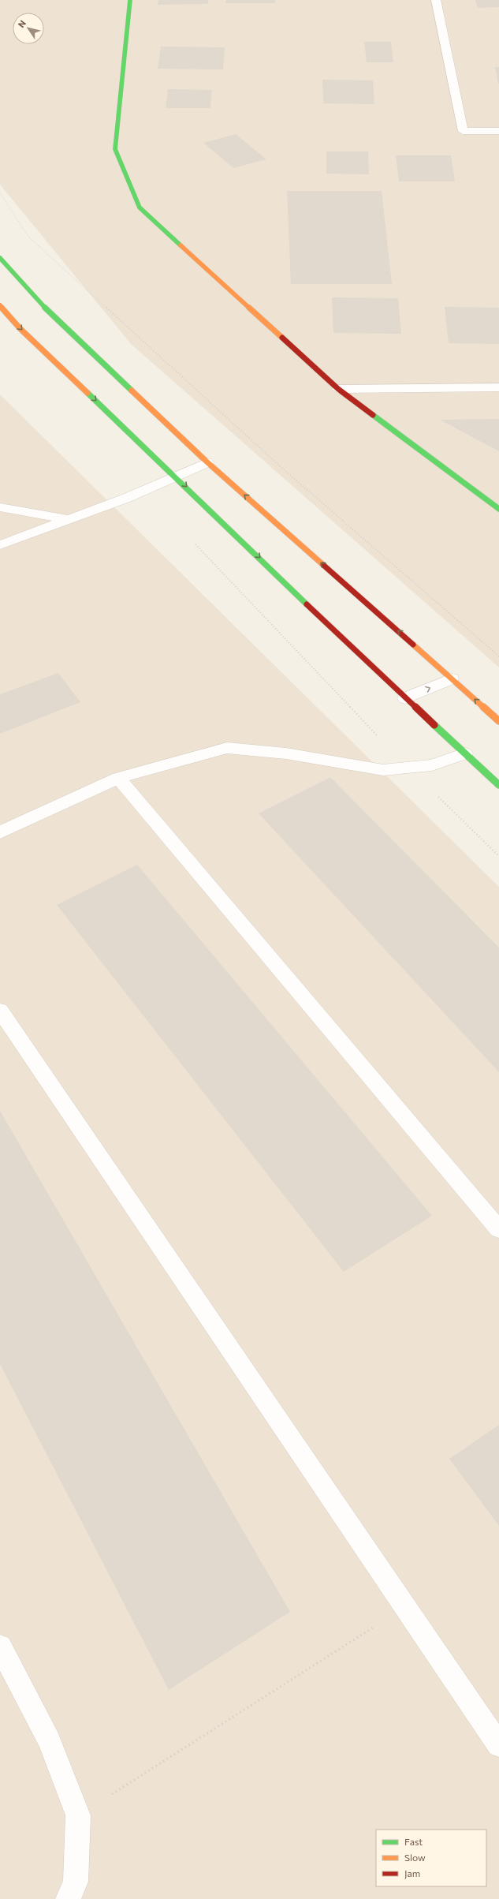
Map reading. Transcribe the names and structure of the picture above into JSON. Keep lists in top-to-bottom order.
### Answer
{
  "legend": ["Fast", "Slow", "Jam"],
  "north": "top left"
}
